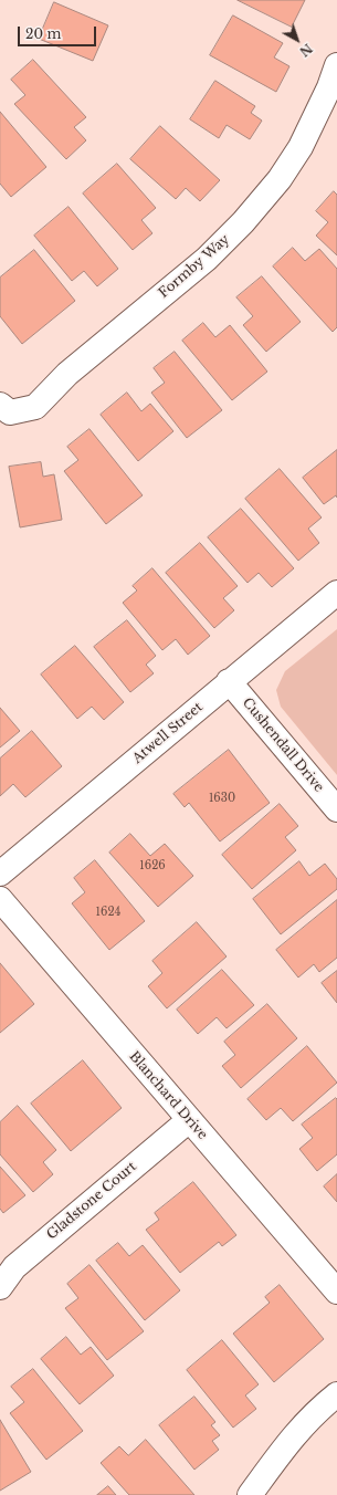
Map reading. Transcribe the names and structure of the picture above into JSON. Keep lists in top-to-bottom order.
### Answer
{
  "streets": {
    "street": [
      "Formby Way",
      "Atwell Street",
      "Cushendall Drive",
      "Blanchard Drive",
      "Gladstone Court"
    ]
  },
  "crossings": [
    ["Atwell Street", "Cushendall Drive"],
    ["Blanchard Drive", "Gladstone Court"]
  ],
  "house_numbers": ["1630", "1626", "1624"],
  "scale_bar": "20 m",
  "north": "bottom right"
}
